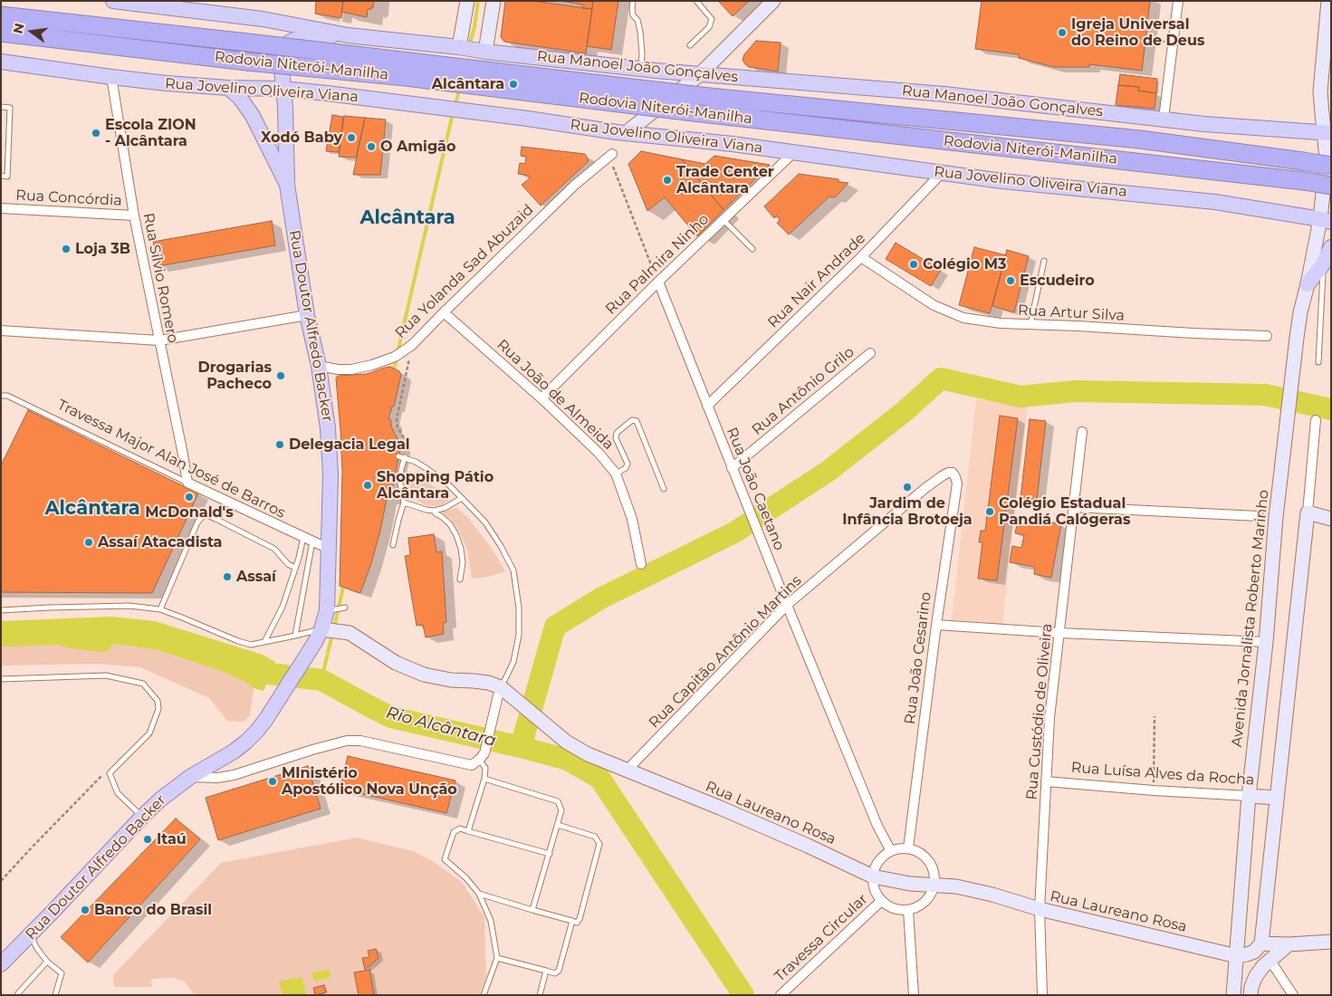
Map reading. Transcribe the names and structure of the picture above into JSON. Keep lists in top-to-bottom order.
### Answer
{
  "streets": {
    "highway": ["Rodovia Niterói-Manilha"],
    "main road": [
      "Rua Manoel João Gonçalves",
      "Rua Jovelino Oliveira Viana",
      "Rua Doutor Alfredo Backer",
      "Avenida Jornalista Roberto Marinho",
      "Rua Luísa Alves da Rocha",
      "Rua Laureano Rosa"
    ],
    "street": [
      "Rua Concórdia",
      "Rua Palmira Ninho",
      "Rua Yolanda Sad Abuzaid",
      "Rua Sílvio Romero",
      "Rua Nair Andrade",
      "Rua Artur Silva",
      "Rua Antônio Grilo",
      "Rua João de Almeida",
      "Travessa Major Alan José de Barros",
      "Rua João Caetano",
      "Rua Capitão Antônio Martins",
      "Rua João Cesarino",
      "Rua Custódio de Oliveira",
      "Travessa Circular"
    ]
  },
  "crossings": [
    ["Rodovia Niterói-Manilha", "Avenida Jornalista Roberto Marinho"],
    ["Rua Manoel João Gonçalves", "Avenida Jornalista Roberto Marinho"],
    ["Rua Jovelino Oliveira Viana", "Rua Palmira Ninho"],
    ["Rua Jovelino Oliveira Viana", "Rua Sílvio Romero"],
    ["Rua Jovelino Oliveira Viana", "Rua Nair Andrade"],
    ["Rua Jovelino Oliveira Viana", "Rua Doutor Alfredo Backer"],
    ["Rua Jovelino Oliveira Viana", "Avenida Jornalista Roberto Marinho"],
    ["Rua Concórdia", "Rua Sílvio Romero"],
    ["Rua Palmira Ninho", "Rua João de Almeida"],
    ["Rua Palmira Ninho", "Rua João Caetano"],
    ["Rua Yolanda Sad Abuzaid", "Rua Doutor Alfredo Backer"],
    ["Rua Yolanda Sad Abuzaid", "Rua João de Almeida"],
    ["Rua Sílvio Romero", "Travessa Major Alan José de Barros"],
    ["Rua Nair Andrade", "Rua Artur Silva"],
    ["Rua Nair Andrade", "Rua João Caetano"],
    ["Rua Doutor Alfredo Backer", "Travessa Major Alan José de Barros"],
    ["Rua Doutor Alfredo Backer", "Rua Laureano Rosa"],
    ["Rua Antônio Grilo", "Rua João Caetano"],
    ["Rua João Caetano", "Rua Capitão Antônio Martins"],
    ["Avenida Jornalista Roberto Marinho", "Rua Luísa Alves da Rocha"],
    ["Avenida Jornalista Roberto Marinho", "Rua Laureano Rosa"],
    ["Rua Capitão Antônio Martins", "Rua João Cesarino"],
    ["Rua Capitão Antônio Martins", "Rua Laureano Rosa"],
    ["Rua Custódio de Oliveira", "Rua Luísa Alves da Rocha"],
    ["Rua Custódio de Oliveira", "Rua Laureano Rosa"]
  ],
  "districts": ["Alcântara", "Alcântara"],
  "water": ["Rio Alcântara"],
  "places": [
    "Igreja Universal do Reino de Deus",
    "Alcântara",
    "Escola ZION - Alcântara",
    "Xodó Baby",
    "O Amigão",
    "Trade Center Alcântara",
    "Loja 3B",
    "Colégio M3",
    "Escudeiro",
    "Drogarias Pacheco",
    "Delegacia Legal",
    "Shopping Pátio Alcântara",
    "Jardim de Infância Brotoeja",
    "McDonald's",
    "Colégio Estadual Pandiá Calógeras",
    "Assaí Atacadista",
    "Assaí",
    "MInistério Apostólico Nova Unção",
    "Itaú",
    "Banco do Brasil"
  ],
  "north": "left"
}
